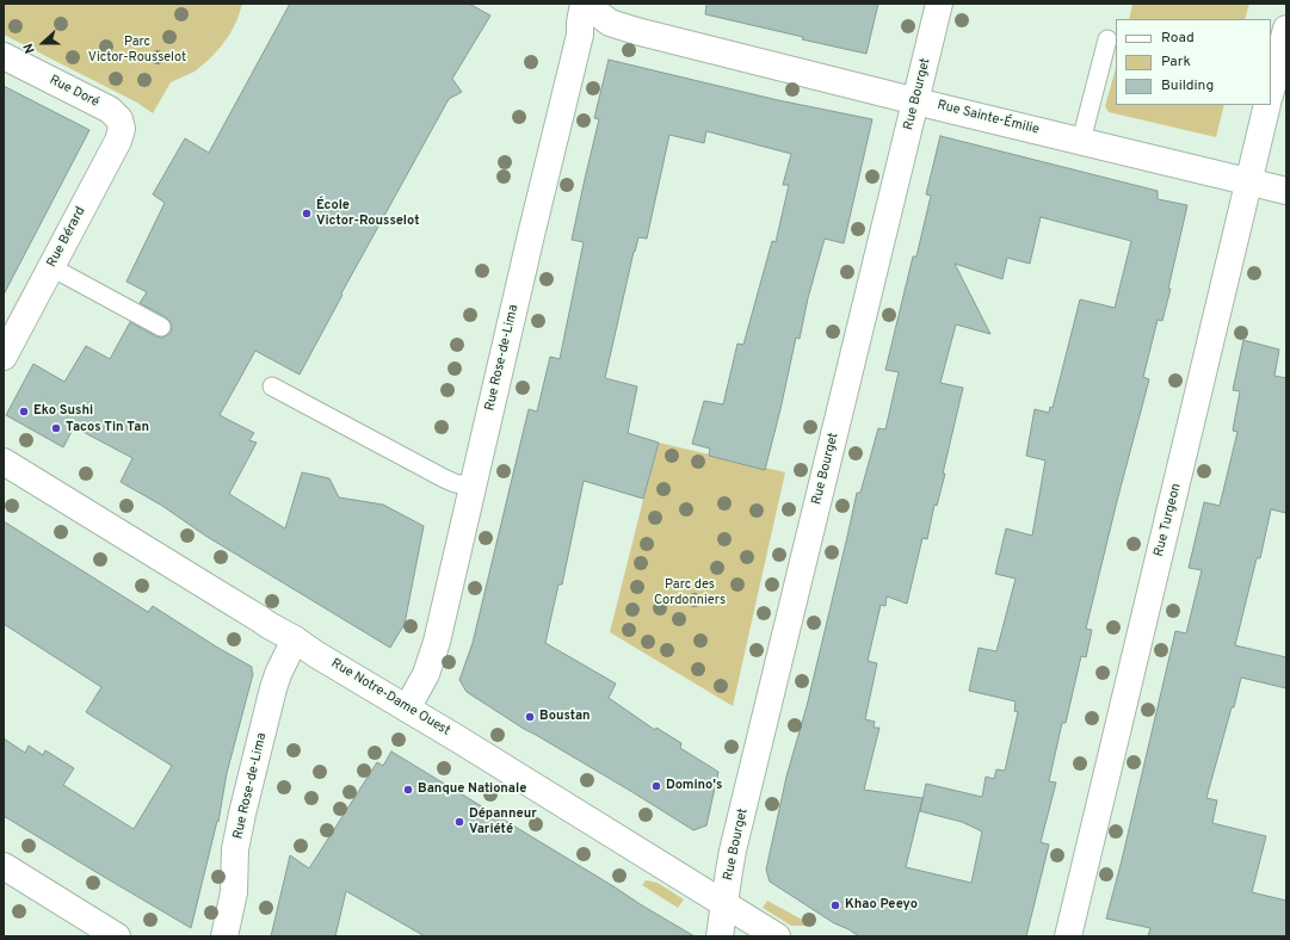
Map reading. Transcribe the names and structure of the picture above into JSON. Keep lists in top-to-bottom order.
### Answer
{
  "streets": {
    "street": [
      "Rue Doré",
      "Rue Bourget",
      "Rue Sainte-Émilie",
      "Rue Bérard",
      "Rue Rose-de-Lima",
      "Rue Turgeon",
      "Rue Notre-Dame Ouest"
    ]
  },
  "crossings": [
    ["Rue Doré", "Rue Bérard"],
    ["Rue Bourget", "Rue Sainte-Émilie"],
    ["Rue Bourget", "Rue Notre-Dame Ouest"],
    ["Rue Sainte-Émilie", "Rue Rose-de-Lima"],
    ["Rue Sainte-Émilie", "Rue Turgeon"],
    ["Rue Rose-de-Lima", "Rue Notre-Dame Ouest"]
  ],
  "parks": ["Parc Victor-Rousselot", "Parc des Cordonniers"],
  "places": [
    "École Victor-Rousselot",
    "Eko Sushi",
    "Tacos Tin Tan",
    "Boustan",
    "Domino's",
    "Banque Nationale",
    "Dépanneur Variété",
    "Khao Peeyo"
  ],
  "legend": ["Road", "Park", "Building"],
  "north": "left"
}
